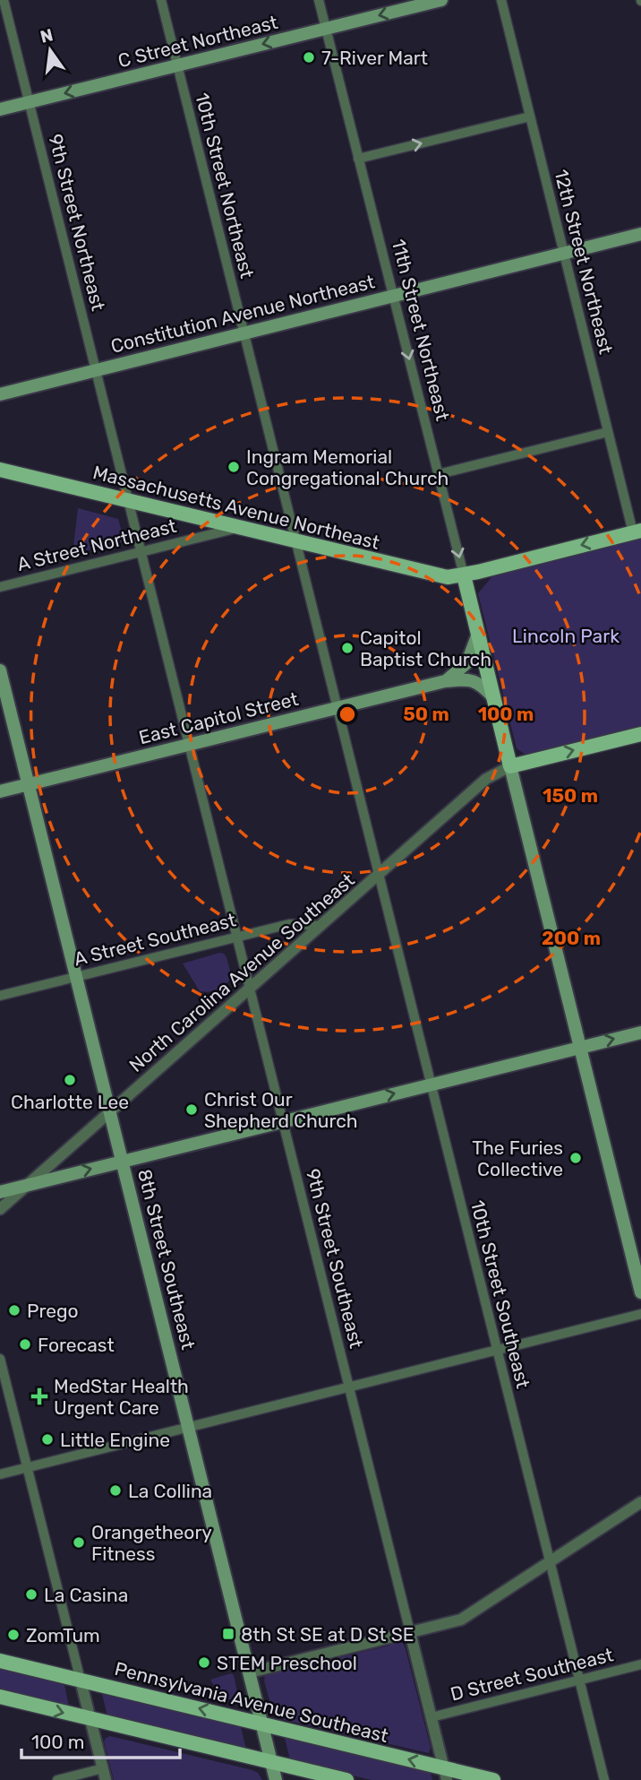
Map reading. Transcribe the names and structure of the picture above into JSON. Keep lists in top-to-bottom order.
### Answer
{
  "streets": {
    "main road": [
      "C Street Northeast",
      "Constitution Avenue Northeast",
      "11th Street Northeast",
      "Massachusetts Avenue Northeast",
      "East Capitol Street",
      "8th Street Southeast",
      "Pennsylvania Avenue Southeast"
    ],
    "street": [
      "10th Street Northeast",
      "9th Street Northeast",
      "12th Street Northeast",
      "A Street Northeast",
      "A Street Southeast",
      "North Carolina Avenue Southeast",
      "9th Street Southeast",
      "10th Street Southeast",
      "D Street Southeast"
    ]
  },
  "crossings": [
    ["C Street Northeast", "10th Street Northeast"],
    ["C Street Northeast", "9th Street Northeast"],
    ["C Street Northeast", "11th Street Northeast"],
    ["10th Street Northeast", "Constitution Avenue Northeast"],
    ["10th Street Northeast", "Massachusetts Avenue Northeast"],
    ["10th Street Northeast", "East Capitol Street"],
    ["10th Street Northeast", "10th Street Southeast"],
    ["9th Street Northeast", "Constitution Avenue Northeast"],
    ["9th Street Northeast", "Massachusetts Avenue Northeast"],
    ["9th Street Northeast", "A Street Northeast"],
    ["9th Street Northeast", "East Capitol Street"],
    ["9th Street Northeast", "9th Street Southeast"],
    ["12th Street Northeast", "Constitution Avenue Northeast"],
    ["12th Street Northeast", "Massachusetts Avenue Northeast"],
    ["Constitution Avenue Northeast", "11th Street Northeast"],
    ["11th Street Northeast", "Massachusetts Avenue Northeast"],
    ["11th Street Northeast", "East Capitol Street"],
    ["11th Street Northeast", "North Carolina Avenue Southeast"],
    ["Massachusetts Avenue Northeast", "A Street Northeast"],
    ["East Capitol Street", "9th Street Southeast"],
    ["East Capitol Street", "8th Street Southeast"],
    ["East Capitol Street", "10th Street Southeast"],
    ["A Street Southeast", "North Carolina Avenue Southeast"],
    ["A Street Southeast", "9th Street Southeast"],
    ["A Street Southeast", "8th Street Southeast"],
    ["North Carolina Avenue Southeast", "9th Street Southeast"],
    ["North Carolina Avenue Southeast", "8th Street Southeast"],
    ["North Carolina Avenue Southeast", "10th Street Southeast"],
    ["9th Street Southeast", "D Street Southeast"],
    ["9th Street Southeast", "Pennsylvania Avenue Southeast"],
    ["8th Street Southeast", "Pennsylvania Avenue Southeast"],
    ["10th Street Southeast", "D Street Southeast"]
  ],
  "one_way": ["C Street Northeast", "11th Street Northeast"],
  "parks": ["Lincoln Park"],
  "places": {
    "other": [
      "7-River Mart",
      "Ingram Memorial Congregational Church",
      "Capitol Baptist Church",
      "Charlotte Lee",
      "Christ Our Shepherd Church",
      "The Furies Collective",
      "Prego",
      "Forecast",
      "Little Engine",
      "La Collina",
      "Orangetheory Fitness",
      "La Casina",
      "ZomTum",
      "STEM Preschool"
    ],
    "health": ["MedStar Health Urgent Care"],
    "transit": ["8th St SE at D St SE"]
  },
  "scale_bar": "100 m",
  "north": "top",
  "rings": [
    "50 m",
    "100 m",
    "150 m",
    "200 m"
  ]
}
